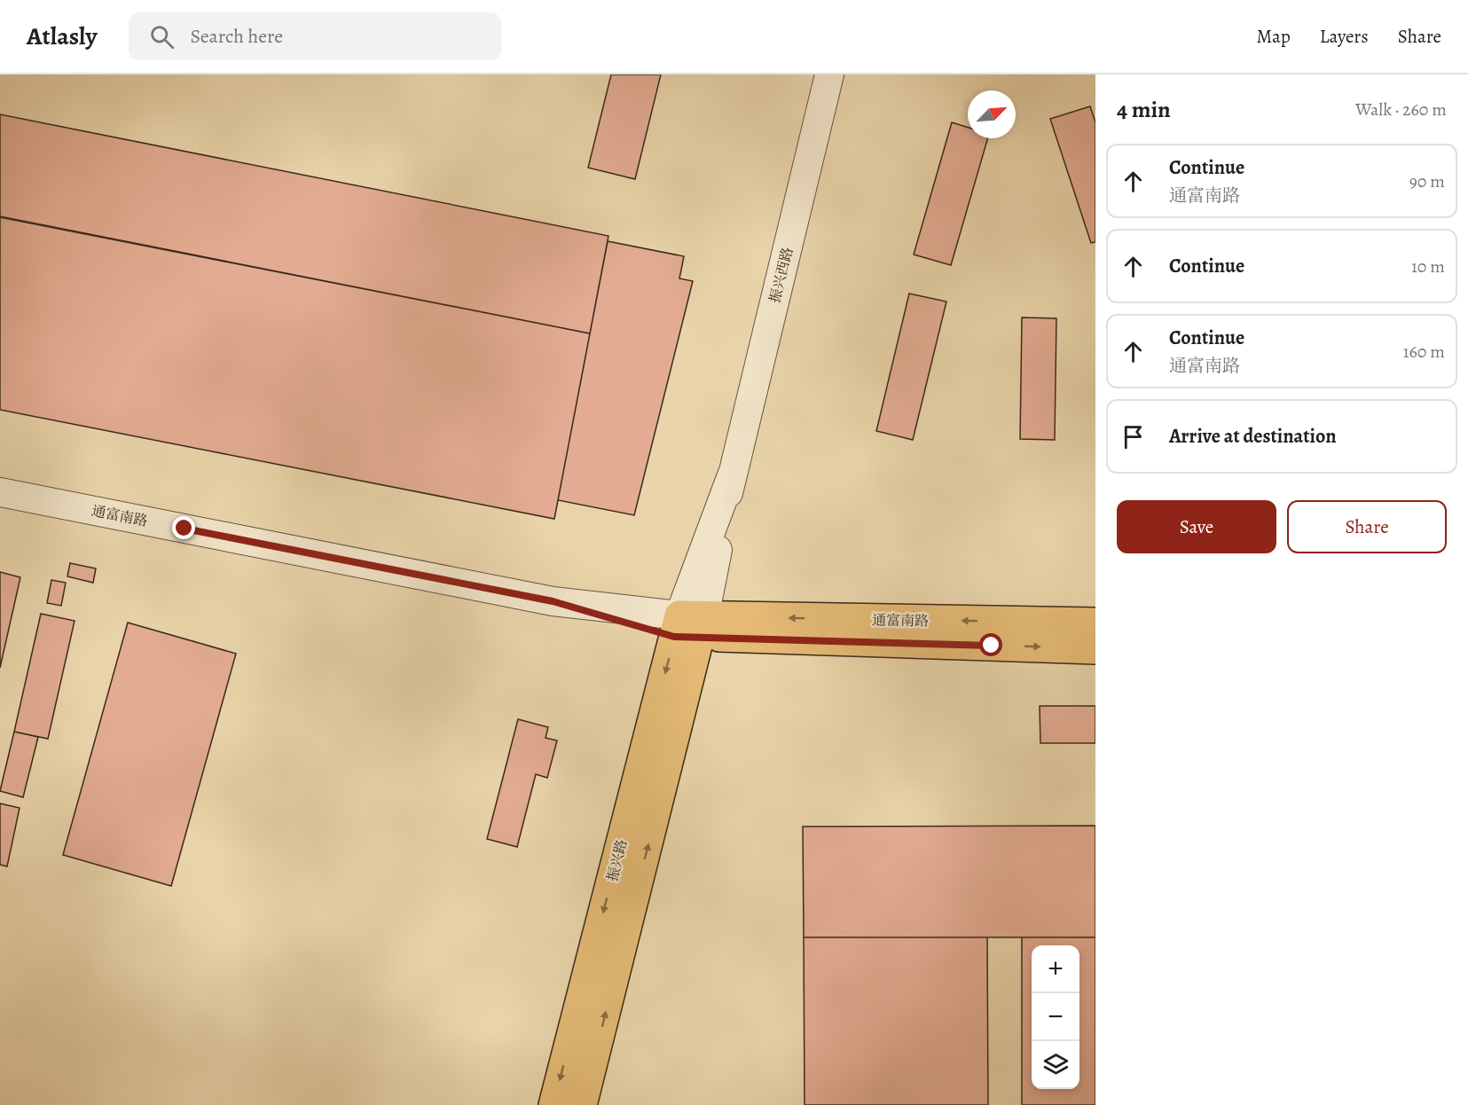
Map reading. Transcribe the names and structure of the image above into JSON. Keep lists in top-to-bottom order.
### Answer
{
  "streets": {
    "main road": ["通富南路", "振兴路"],
    "street": ["振兴西路"]
  },
  "crossings": [
    ["振兴西路", "通富南路"],
    ["振兴西路", "振兴路"],
    ["通富南路", "振兴路"]
  ],
  "north": "top right",
  "page": {
    "header": "Atlasly",
    "search": "Search here",
    "nav": ["Map", "Layers", "Share"],
    "heading": ["4 min", "Walk · 260 m"],
    "list": [
      ["Continue", "通富南路", "90 m"],
      ["Continue", "10 m"],
      ["Continue", "通富南路", "160 m"],
      "Arrive at destination"
    ],
    "buttons": ["Save", "Share"],
    "map_buttons": ["+", "−"]
  }
}
